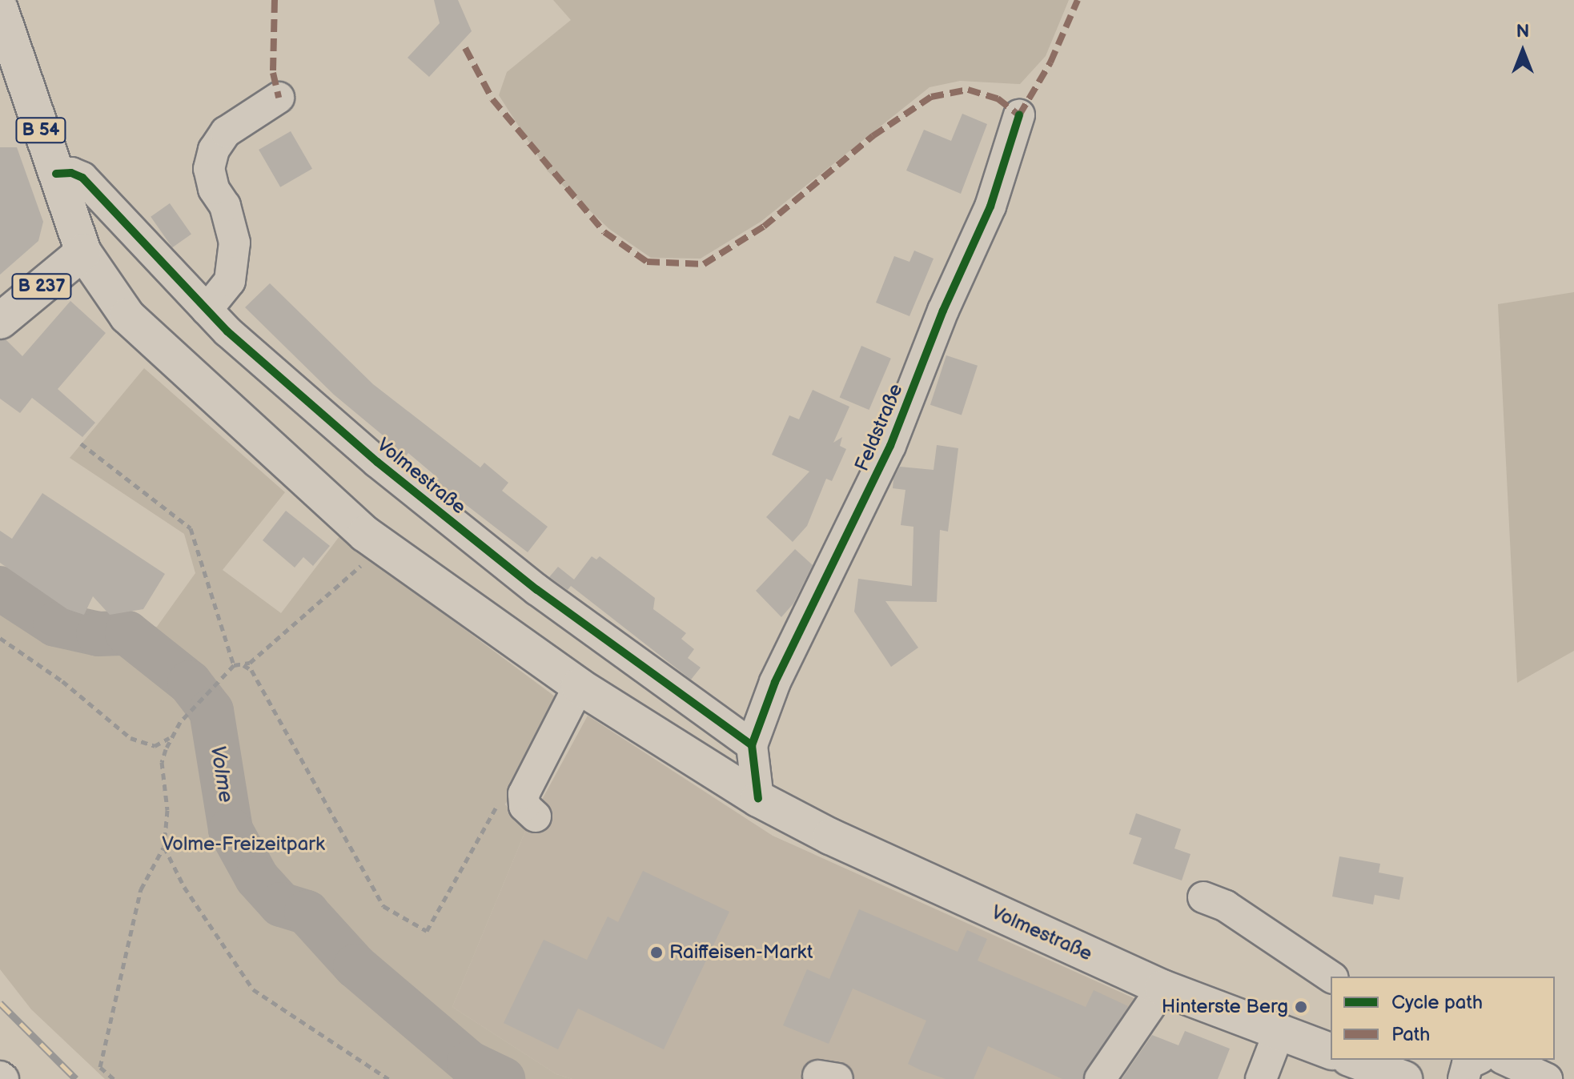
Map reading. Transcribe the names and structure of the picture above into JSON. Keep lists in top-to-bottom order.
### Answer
{
  "streets": {
    "main road": ["B 54", "B 237", "Volmestraße"],
    "street": ["Feldstraße"]
  },
  "crossings": [
    ["B 237", "Volmestraße"],
    ["Feldstraße", "Volmestraße"]
  ],
  "water": ["Volme"],
  "parks": ["Volme-Freizeitpark"],
  "places": ["Raiffeisen-Markt", "Hinterste Berg"],
  "legend": ["Cycle path", "Path"],
  "north": "top"
}
